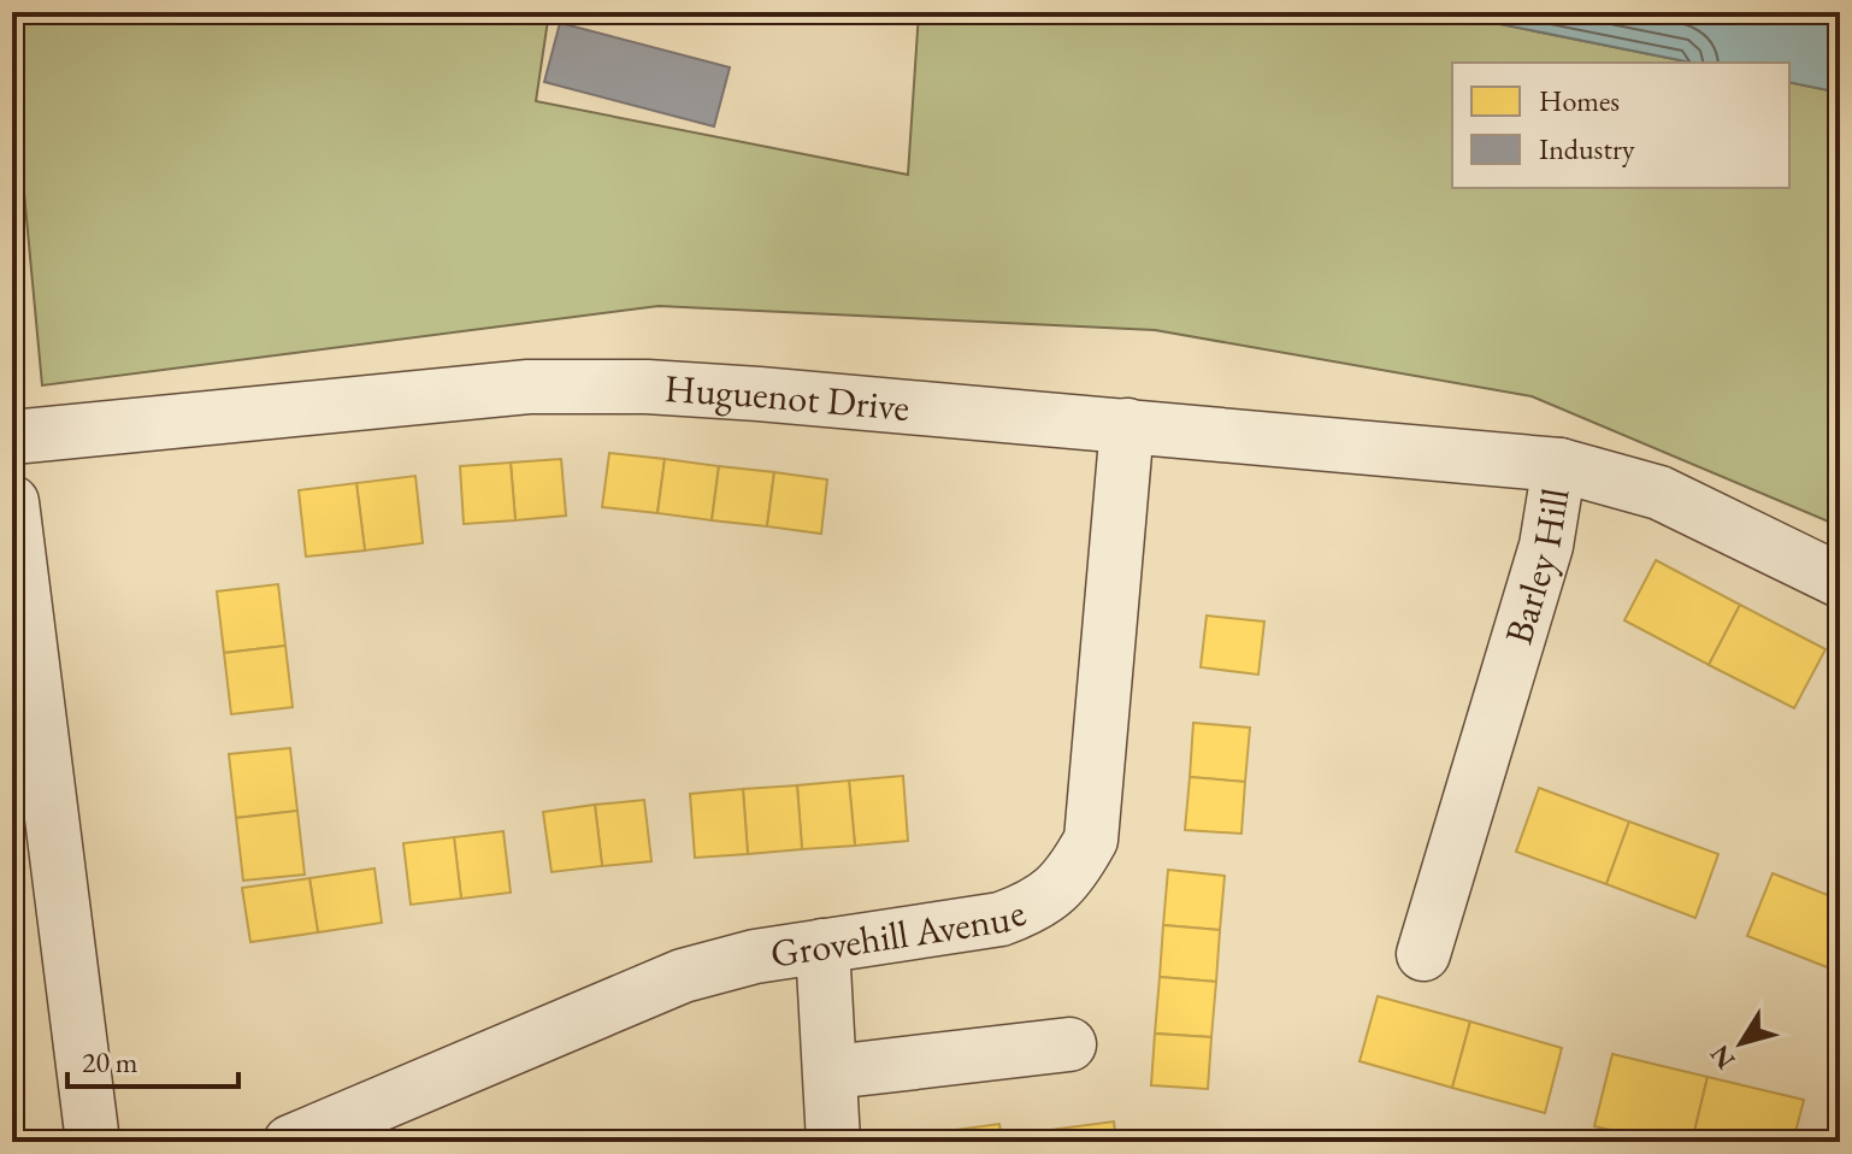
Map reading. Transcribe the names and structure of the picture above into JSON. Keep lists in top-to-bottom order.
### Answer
{
  "streets": {
    "street": ["Huguenot Drive", "Barley Hill", "Grovehill Avenue"]
  },
  "crossings": [
    ["Huguenot Drive", "Barley Hill"],
    ["Huguenot Drive", "Grovehill Avenue"]
  ],
  "legend": ["Homes", "Industry"],
  "scale_bar": "20 m",
  "north": "bottom left"
}
